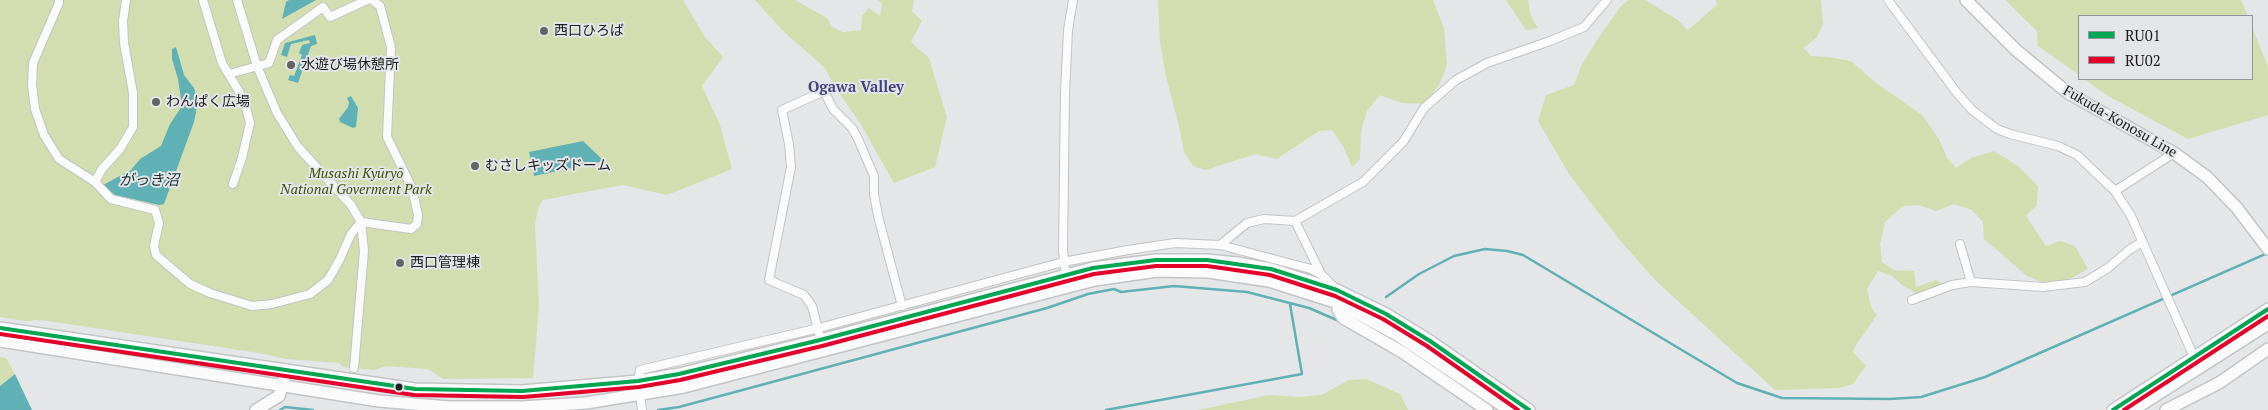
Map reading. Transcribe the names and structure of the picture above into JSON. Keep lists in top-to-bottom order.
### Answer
{
  "streets": {
    "main road": ["Fukuda-Konosu Line"]
  },
  "districts": ["Ogawa Valley"],
  "water": ["がっき沼"],
  "parks": ["Musashi Kyūryō National Goverment Park"],
  "places": [
    "西口ひろば",
    "水遊び場休憩所",
    "わんぱく広場",
    "むさしキッズドーム",
    "西口管理棟"
  ],
  "lines": ["transit line RU01", "transit line RU02"],
  "legend": ["RU01", "RU02"]
}
